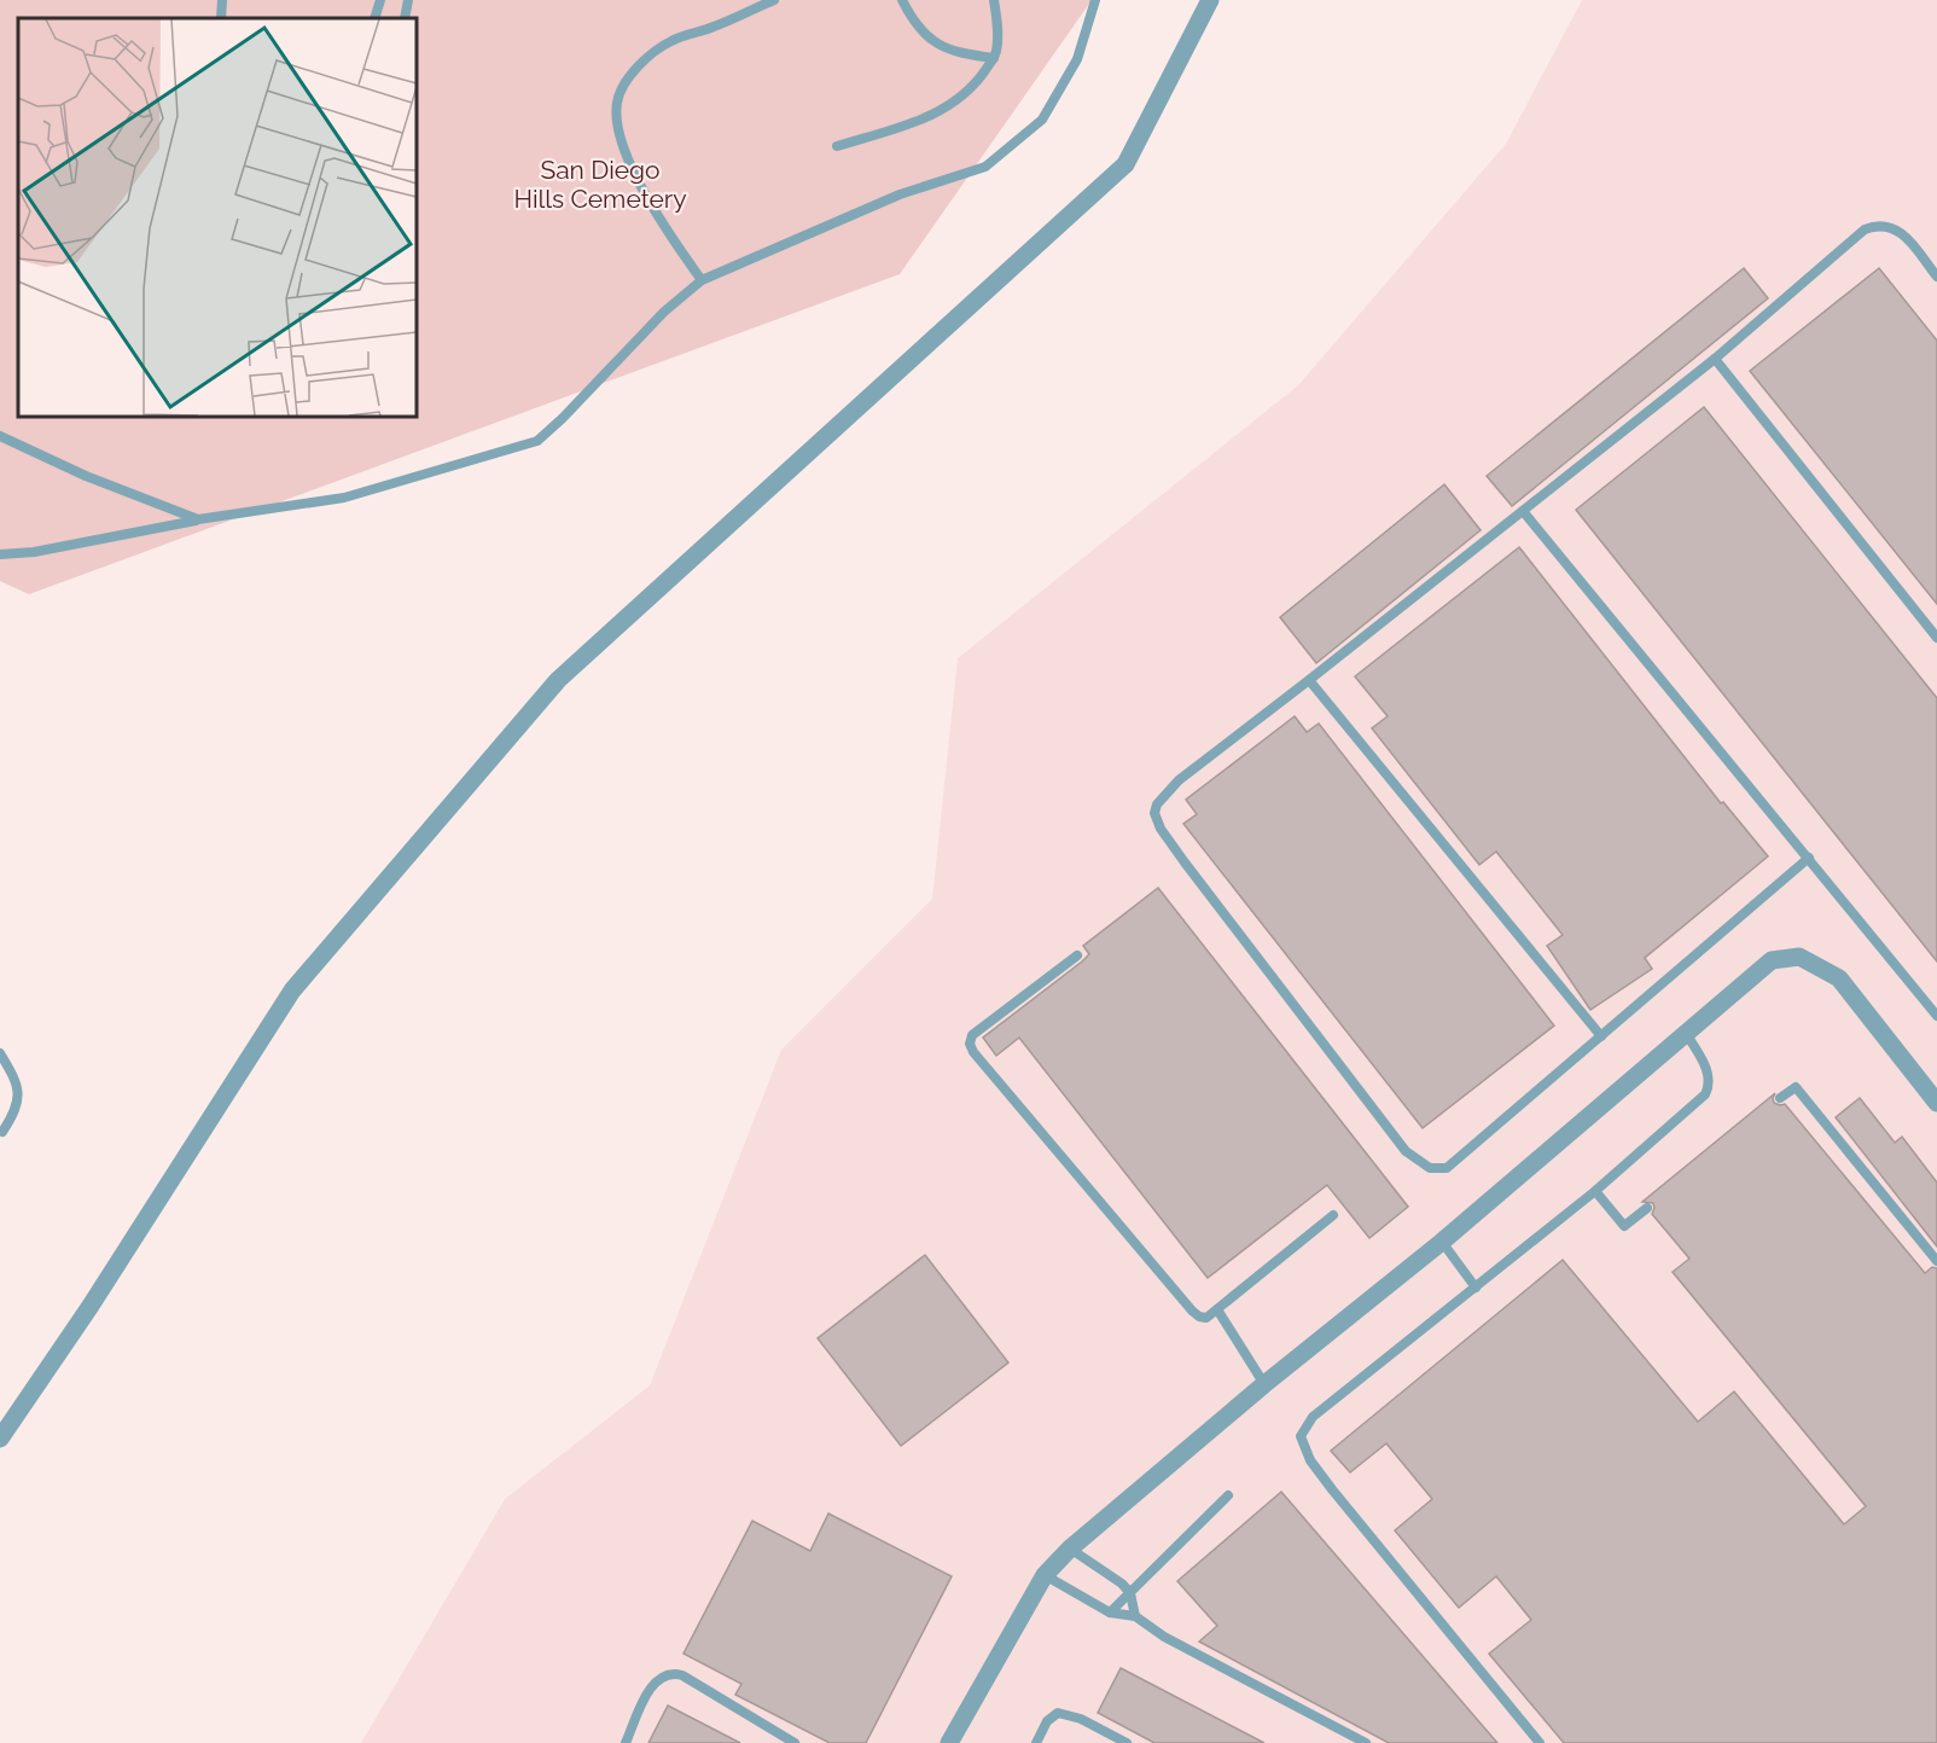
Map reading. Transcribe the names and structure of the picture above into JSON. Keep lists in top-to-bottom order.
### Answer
{
  "parks": ["San Diego Hills Cemetery"]
}
